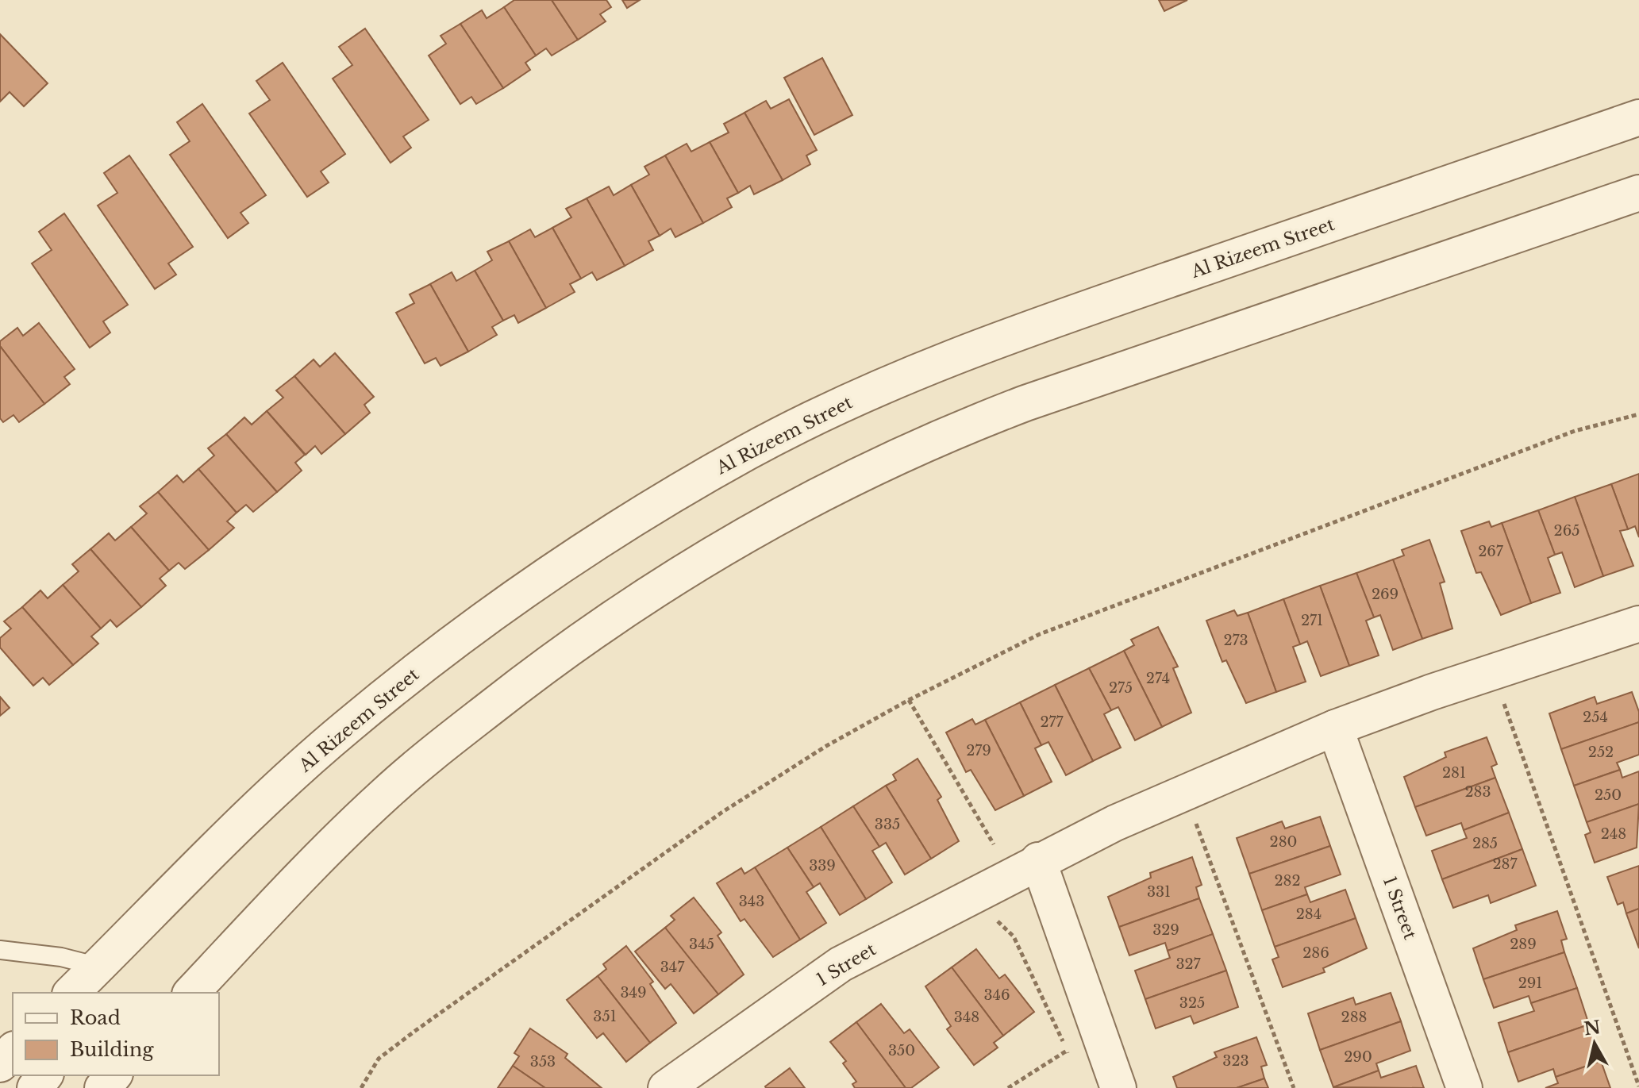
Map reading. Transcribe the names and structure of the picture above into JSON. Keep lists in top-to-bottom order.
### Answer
{
  "streets": {
    "street": ["Al Rizeem Street", "1 Street"]
  },
  "house_numbers": [
    "265",
    "267",
    "269",
    "271",
    "273",
    "274",
    "275",
    "254",
    "277",
    "279",
    "252",
    "281",
    "283",
    "250",
    "335",
    "248",
    "280",
    "285",
    "287",
    "339",
    "282",
    "331",
    "343",
    "284",
    "329",
    "345",
    "289",
    "286",
    "327",
    "347",
    "291",
    "349",
    "346",
    "325",
    "351",
    "348",
    "288",
    "350",
    "290",
    "323",
    "353"
  ],
  "legend": ["Road", "Building"],
  "north": "top"
}
